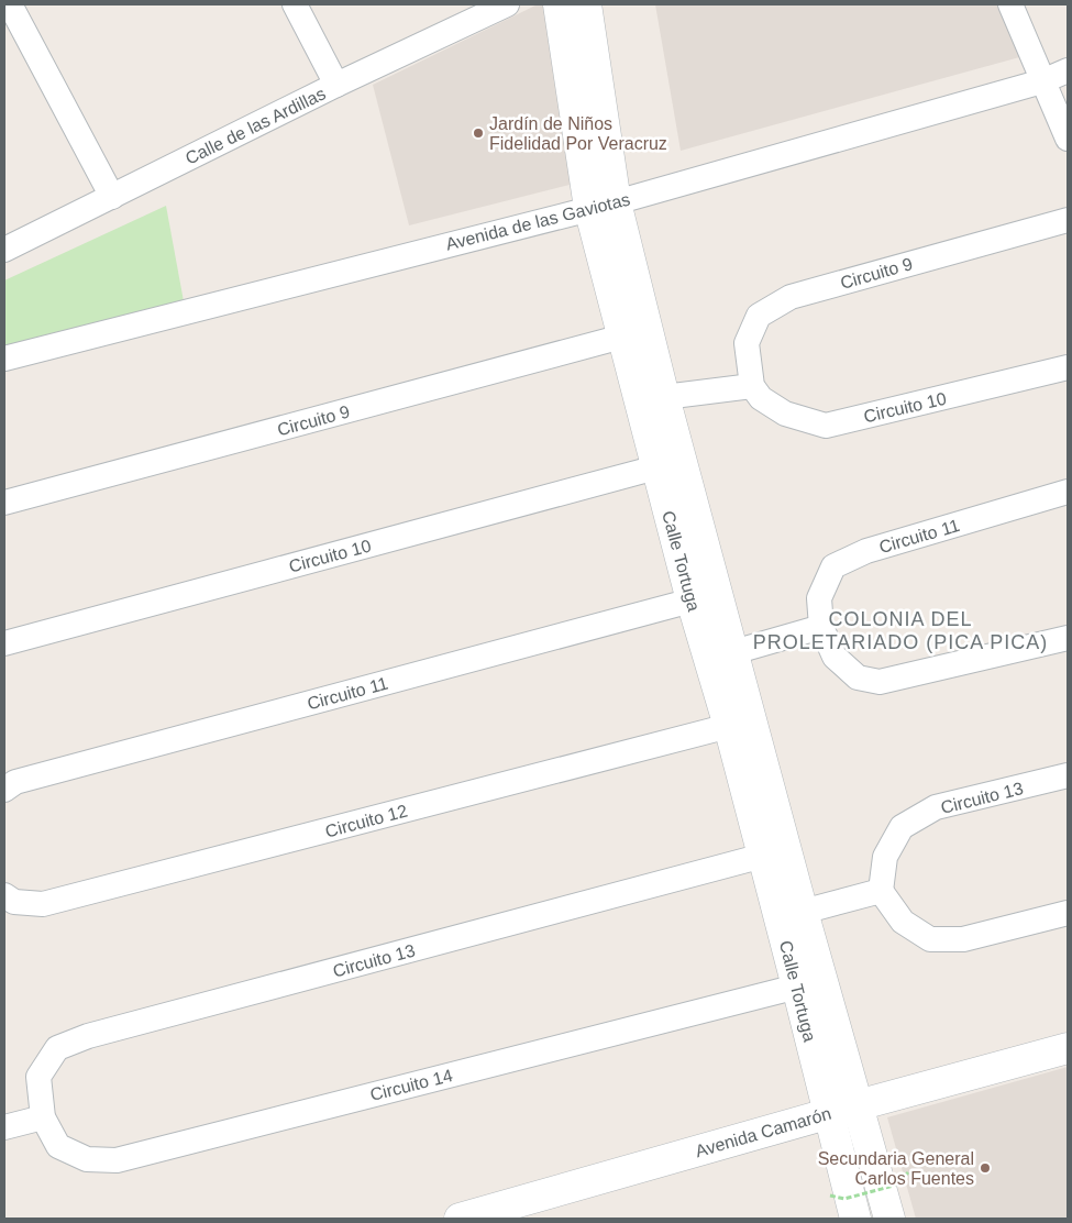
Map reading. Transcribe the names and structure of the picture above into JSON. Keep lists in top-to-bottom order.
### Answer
{
  "streets": {
    "street": [
      "Calle de las Ardillas",
      "Avenida de las Gaviotas",
      "Circuito 9",
      "Circuito 10",
      "Circuito 11",
      "Calle Tortuga",
      "Circuito 13",
      "Circuito 12",
      "Circuito 14",
      "Avenida Camarón"
    ]
  },
  "crossings": [
    ["Avenida de las Gaviotas", "Calle Tortuga"],
    ["Circuito 9", "Circuito 10"],
    ["Circuito 9", "Calle Tortuga"],
    ["Circuito 10", "Calle Tortuga"],
    ["Circuito 11", "Calle Tortuga"],
    ["Calle Tortuga", "Circuito 13"],
    ["Calle Tortuga", "Circuito 12"],
    ["Calle Tortuga", "Circuito 14"],
    ["Calle Tortuga", "Avenida Camarón"],
    ["Circuito 13", "Circuito 14"]
  ],
  "districts": ["COLONIA DEL PROLETARIADO (PICA PICA)"],
  "places": ["Jardín de Niños Fidelidad Por Veracruz", "Secundaria General Carlos Fuentes"]
}
